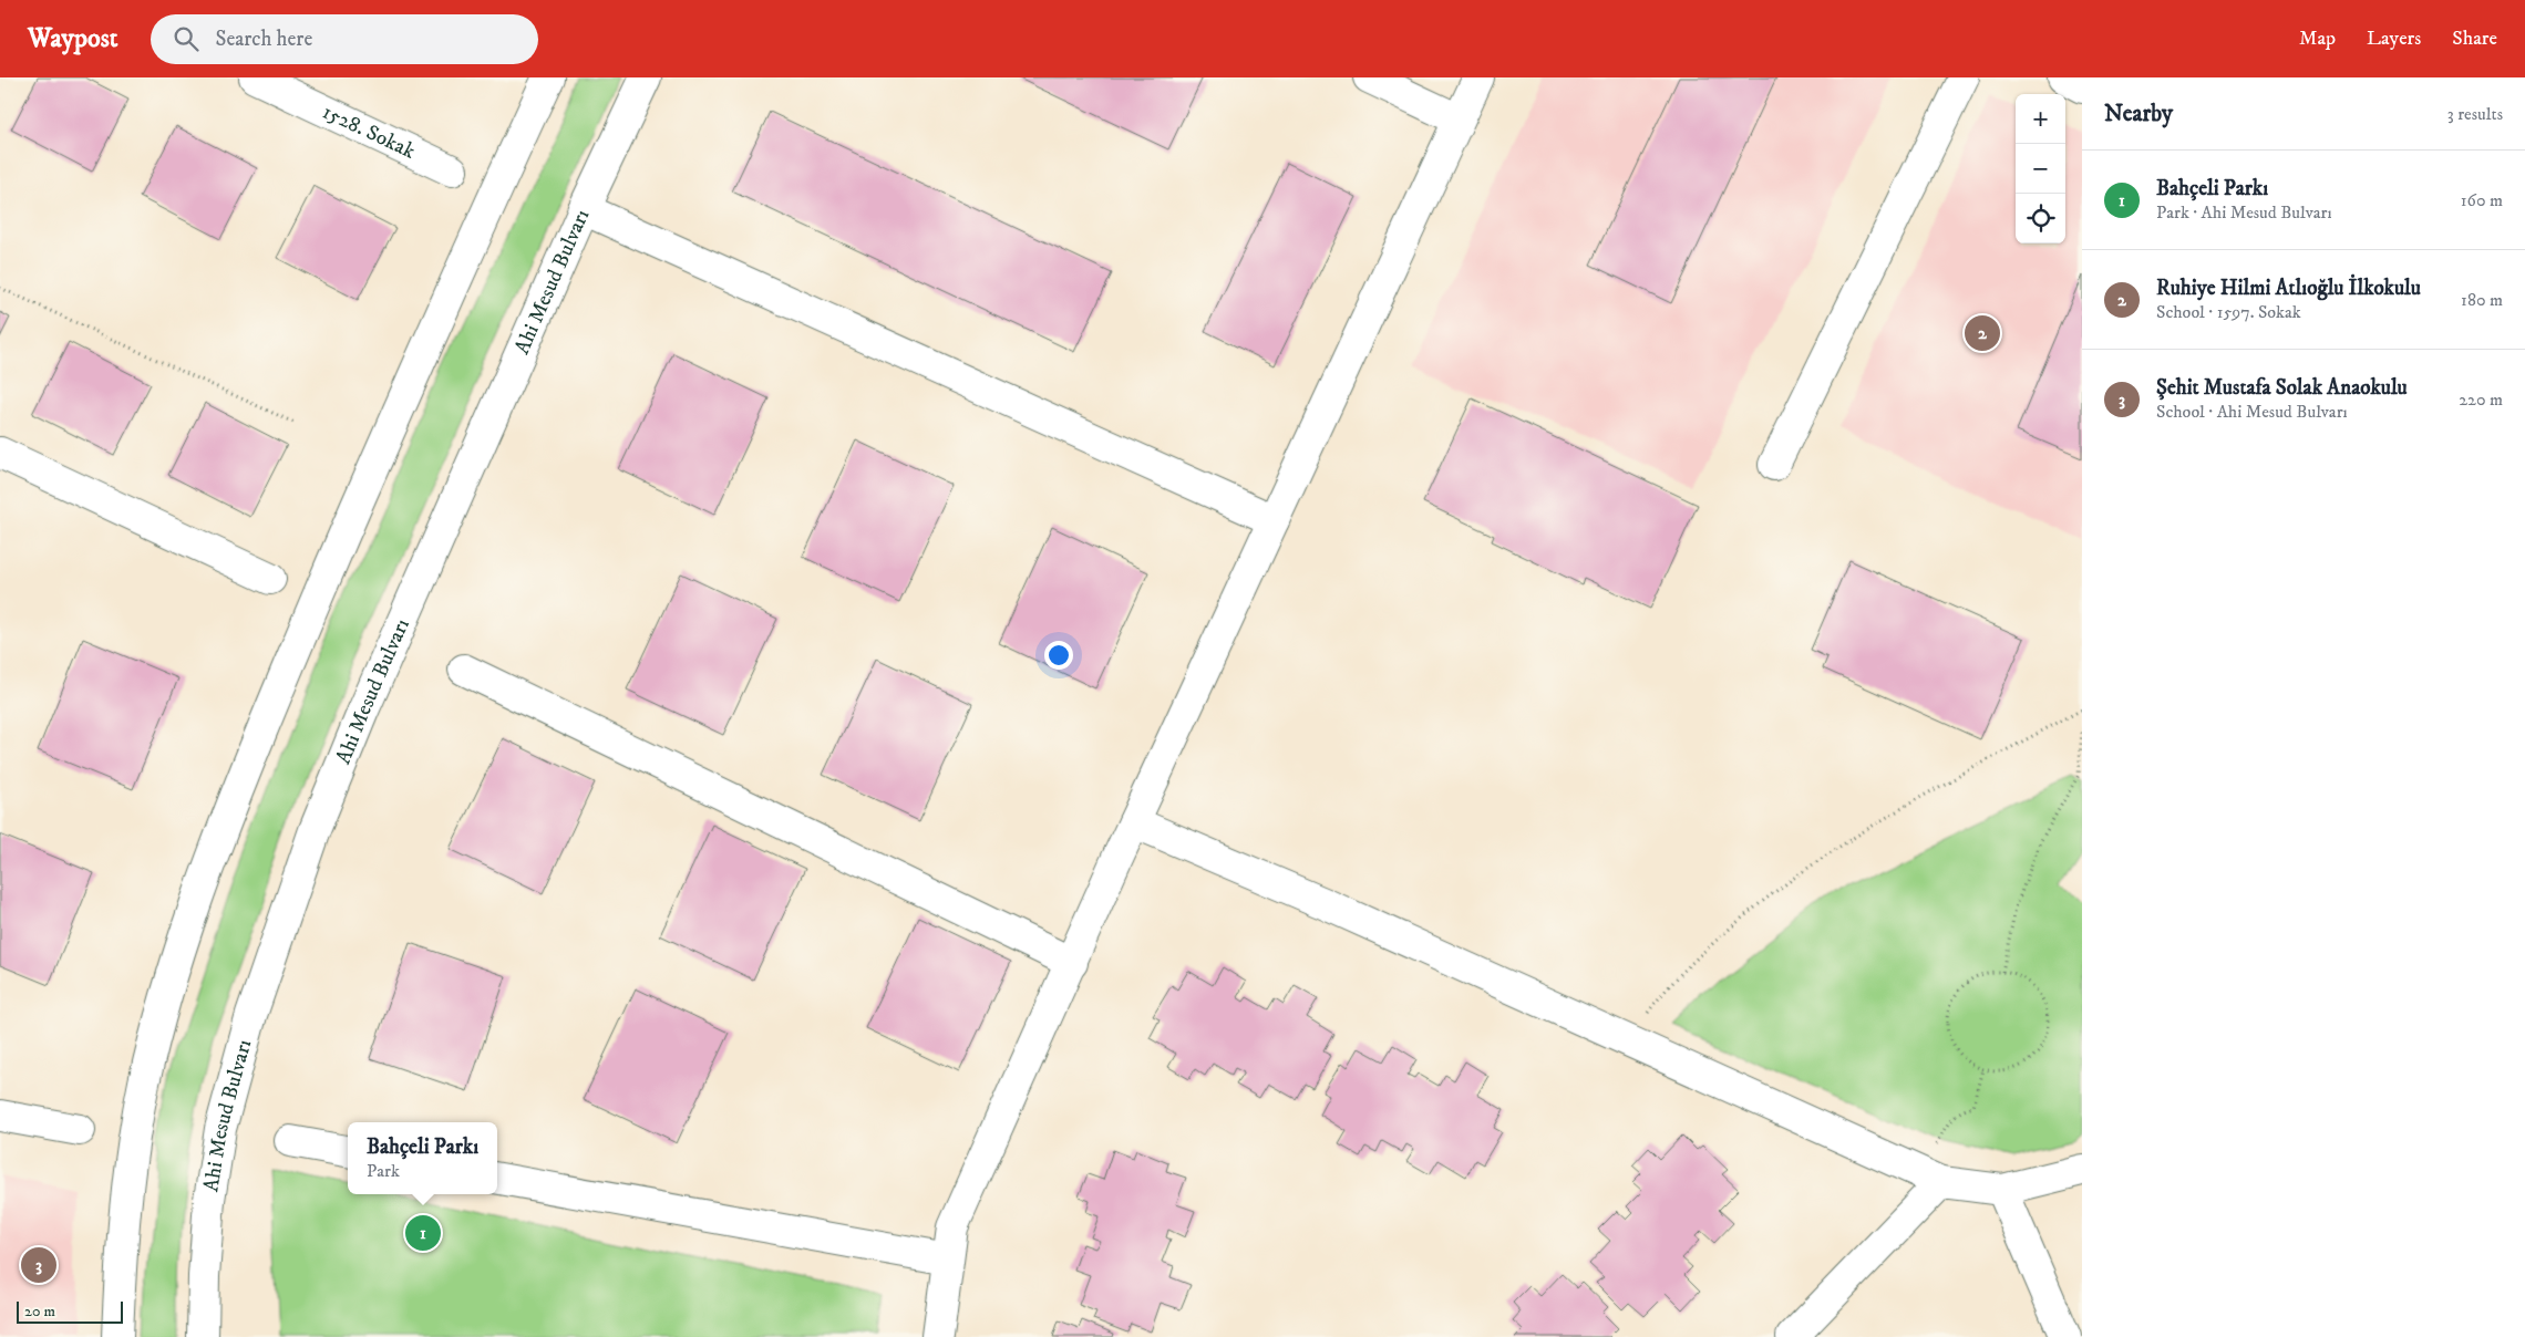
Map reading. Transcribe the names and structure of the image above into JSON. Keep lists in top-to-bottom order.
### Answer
{
  "streets": {
    "street": ["1528. Sokak", "Ahi Mesud Bulvarı"]
  },
  "scale_bar": "20 m",
  "page": {
    "header": "Waypost",
    "search": "Search here",
    "nav": ["Map", "Layers", "Share"],
    "heading": ["Nearby", "3 results"],
    "map_buttons": ["+", "−"],
    "list": [
      {
        "mark": "1",
        "name": "Bahçeli Parkı",
        "note": "Park · Ahi Mesud Bulvarı",
        "value": "160 m"
      },
      {
        "mark": "2",
        "name": "Ruhiye Hilmi Atlıoğlu İlkokulu",
        "note": "School · 1597. Sokak",
        "value": "180 m"
      },
      {
        "mark": "3",
        "name": "Şehit Mustafa Solak Anaokulu",
        "note": "School · Ahi Mesud Bulvarı",
        "value": "220 m"
      }
    ],
    "pins": ["2", "1", "3"],
    "popup": ["Bahçeli Parkı", "Park"],
    "scale": "20 m"
  }
}
